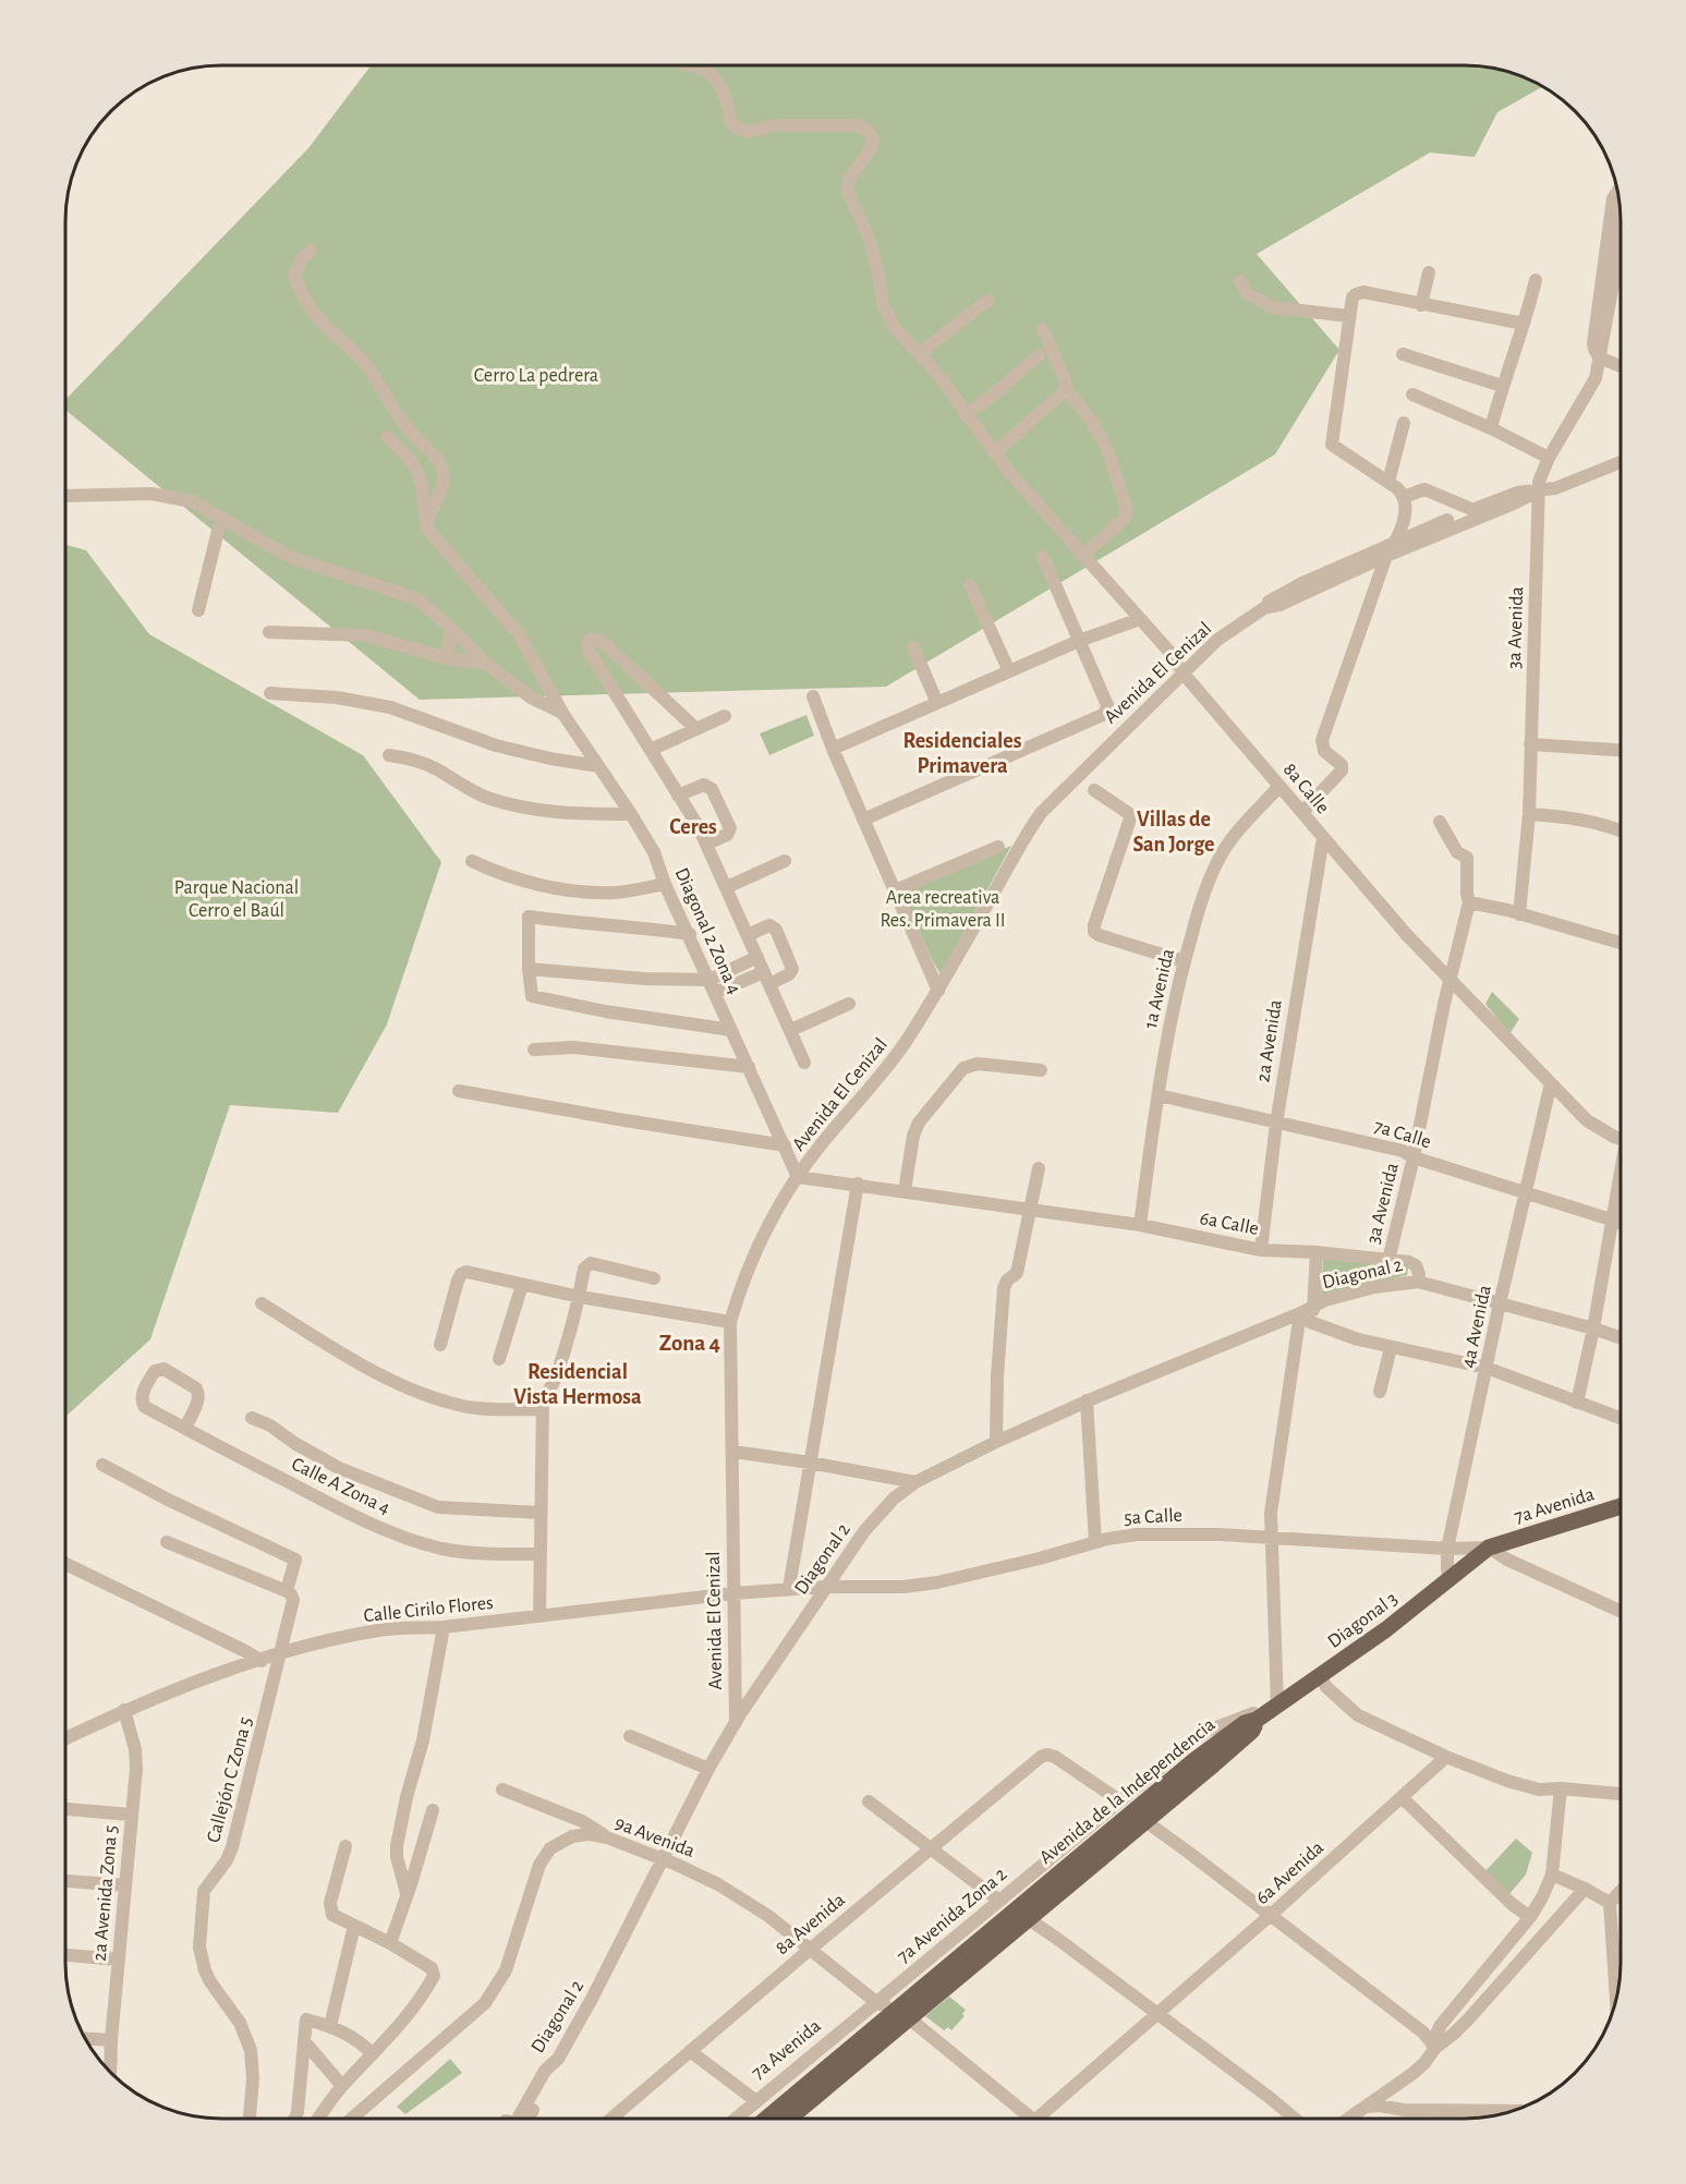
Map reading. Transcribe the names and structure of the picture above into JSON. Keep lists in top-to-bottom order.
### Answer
{
  "streets": {
    "main road": ["7a Avenida", "Diagonal 3", "Avenida de la Independencia"],
    "street": [
      "3a Avenida",
      "Avenida El Cenizal",
      "8a Calle",
      "Diagonal 2 Zona 4",
      "1a Avenida",
      "2a Avenida",
      "7a Calle",
      "6a Calle",
      "Diagonal 2",
      "4a Avenida",
      "Calle A Zona 4",
      "5a Calle",
      "Calle Cirilo Flores",
      "Callejón C Zona 5",
      "9a Avenida",
      "6a Avenida",
      "2a Avenida Zona 5",
      "7a Avenida Zona 2",
      "8a Avenida"
    ]
  },
  "crossings": [
    ["3a Avenida", "Avenida El Cenizal"],
    ["3a Avenida", "8a Calle"],
    ["3a Avenida", "7a Calle"],
    ["3a Avenida", "6a Calle"],
    ["Avenida El Cenizal", "8a Calle"],
    ["Avenida El Cenizal", "Diagonal 2 Zona 4"],
    ["Avenida El Cenizal", "6a Calle"],
    ["Avenida El Cenizal", "Diagonal 2"],
    ["Avenida El Cenizal", "Calle Cirilo Flores"],
    ["8a Calle", "1a Avenida"],
    ["8a Calle", "2a Avenida"],
    ["8a Calle", "4a Avenida"],
    ["Diagonal 2 Zona 4", "6a Calle"],
    ["1a Avenida", "7a Calle"],
    ["1a Avenida", "6a Calle"],
    ["2a Avenida", "7a Calle"],
    ["2a Avenida", "6a Calle"],
    ["7a Calle", "4a Avenida"],
    ["6a Calle", "Diagonal 2"],
    ["Diagonal 2", "5a Calle"],
    ["Diagonal 2", "Calle Cirilo Flores"],
    ["Diagonal 2", "9a Avenida"],
    ["4a Avenida", "5a Calle"],
    ["4a Avenida", "Diagonal 3"],
    ["7a Avenida", "5a Calle"],
    ["7a Avenida", "Diagonal 3"],
    ["7a Avenida", "9a Avenida"],
    ["7a Avenida", "7a Avenida Zona 2"],
    ["5a Calle", "Calle Cirilo Flores"],
    ["5a Calle", "Diagonal 3"],
    ["Calle Cirilo Flores", "Callejón C Zona 5"],
    ["Calle Cirilo Flores", "2a Avenida Zona 5"],
    ["Diagonal 3", "Avenida de la Independencia"],
    ["Diagonal 3", "7a Avenida Zona 2"],
    ["Avenida de la Independencia", "9a Avenida"],
    ["9a Avenida", "7a Avenida Zona 2"],
    ["9a Avenida", "8a Avenida"],
    ["7a Avenida Zona 2", "8a Avenida"]
  ],
  "districts": [
    "Residenciales Primavera",
    "Villas de San Jorge",
    "Ceres",
    "Zona 4",
    "Residencial Vista Hermosa"
  ],
  "parks": ["Cerro La pedrera", "Parque Nacional Cerro el Baúl", "Area recreativa Res. Primavera II"]
}
